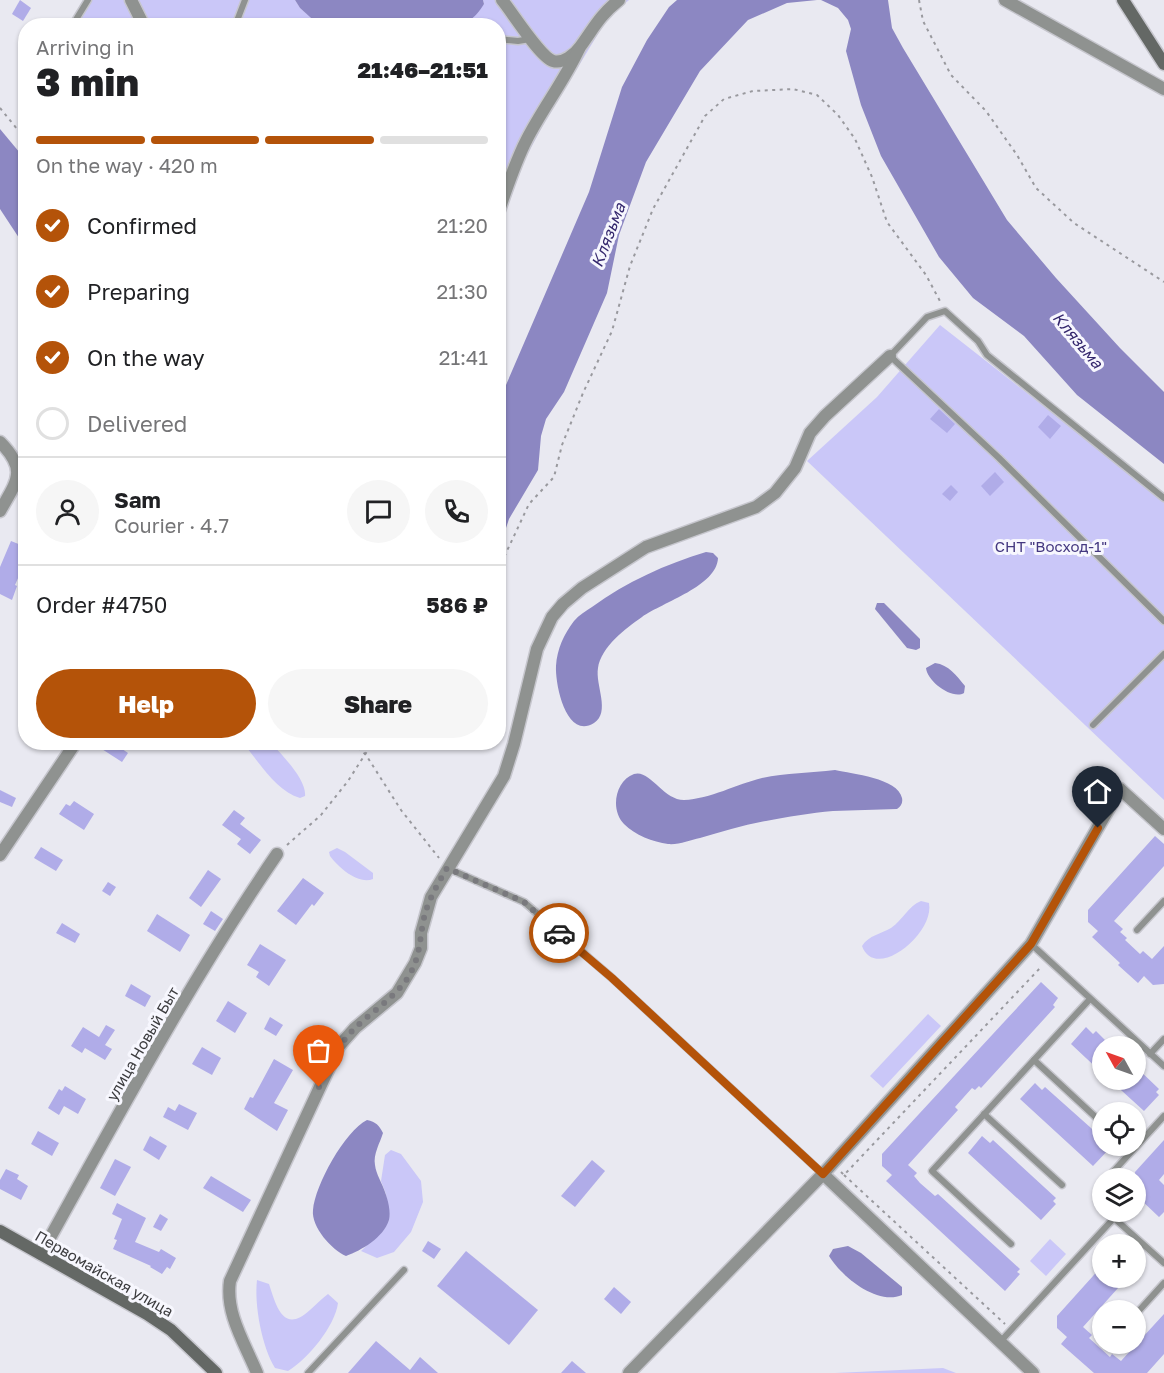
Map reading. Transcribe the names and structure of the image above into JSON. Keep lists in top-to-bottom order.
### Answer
{
  "streets": {
    "main road": ["Первомайская улица"],
    "street": ["улица Новый Быт"]
  },
  "crossings": [
    ["улица Новый Быт", "Первомайская улица"]
  ],
  "water": ["Клязьма"],
  "parks": ["СНТ \"Восход-1\""],
  "north": "top left",
  "page": {
    "heading": ["3 min", "Arriving in", "21:46–21:51"],
    "panel": [
      "Sam",
      "Courier · 4.7",
      "Order #4750",
      "586 ₽"
    ],
    "bar": "On the way · 420 m",
    "list": [
      ["Confirmed", "21:20"],
      ["Preparing", "21:30"],
      ["On the way", "21:41"],
      "Delivered"
    ],
    "buttons": ["Help", "Share"],
    "map_buttons": ["+", "−"]
  }
}
